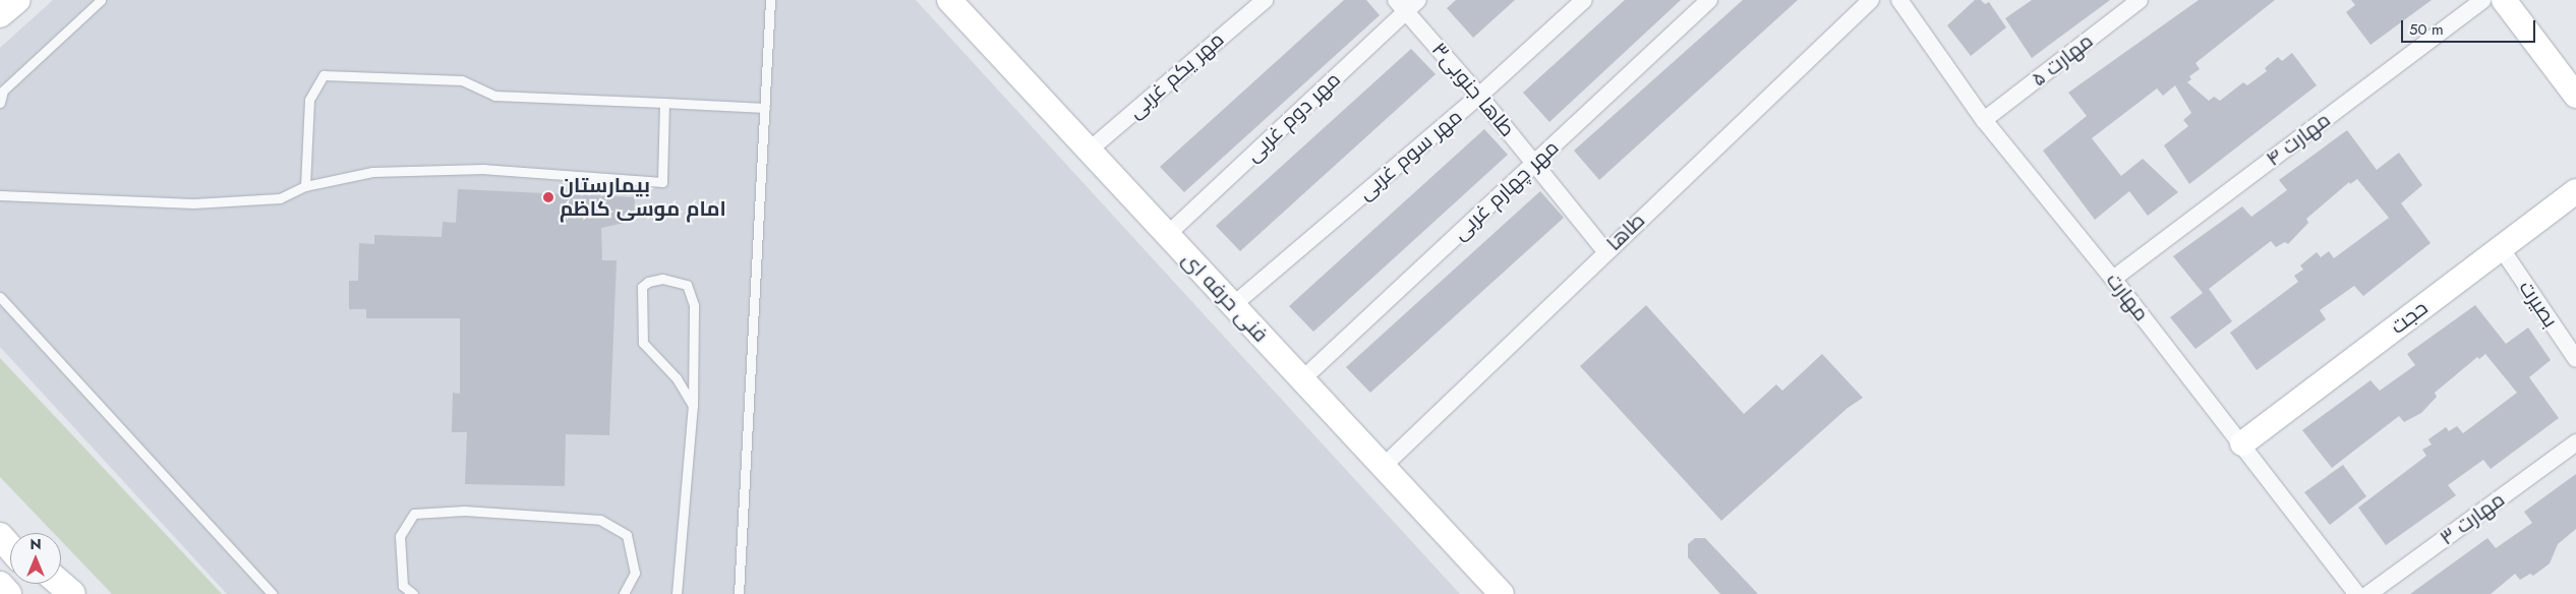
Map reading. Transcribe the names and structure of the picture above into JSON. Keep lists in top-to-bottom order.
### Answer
{
  "streets": {
    "street": [
      "مهارت ۵",
      "مهر یکم غربی",
      "طاها جنوبی۳",
      "مهر دوم غربی",
      "مهارت ۴",
      "مهر سوم غربی",
      "مهر چهارم غربی",
      "طاها",
      "فنی حرفه ای",
      "مهارت",
      "بصیرت",
      "حجت",
      "مهارت ۳"
    ]
  },
  "crossings": [
    ["مهارت ۵", "مهارت"],
    ["مهر یکم غربی", "فنی حرفه ای"],
    ["طاها جنوبی۳", "مهر دوم غربی"],
    ["طاها جنوبی۳", "مهر سوم غربی"],
    ["طاها جنوبی۳", "مهر چهارم غربی"],
    ["طاها جنوبی۳", "طاها"],
    ["مهر دوم غربی", "فنی حرفه ای"],
    ["مهارت ۴", "مهارت"],
    ["مهر سوم غربی", "فنی حرفه ای"],
    ["مهر چهارم غربی", "فنی حرفه ای"],
    ["طاها", "فنی حرفه ای"],
    ["مهارت", "حجت"],
    ["بصیرت", "حجت"]
  ],
  "places": ["بیمارستان امام موسی کاظم"],
  "scale_bar": "50 m",
  "north": "top"
}
